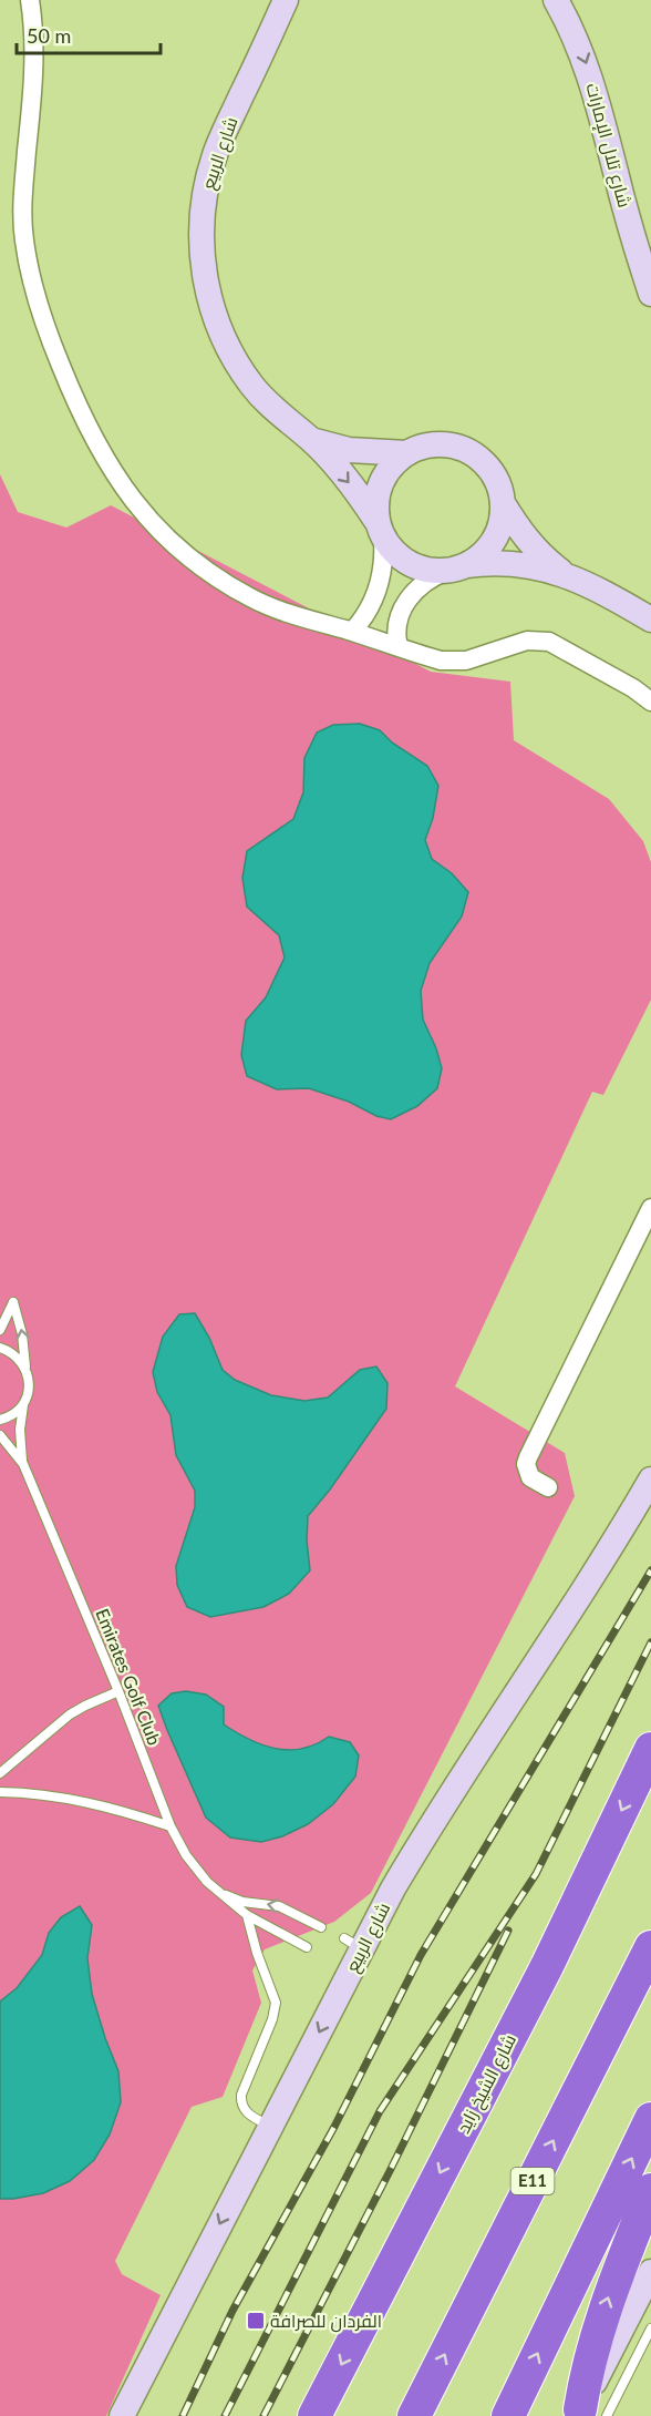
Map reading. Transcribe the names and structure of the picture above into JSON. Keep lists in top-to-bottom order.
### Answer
{
  "streets": {
    "highway": ["شارع الشيخ زايد", "E11"],
    "main road": ["شارع تلال الإمارات", "شارع الربيع"],
    "lane": ["Emirates Golf Club"]
  },
  "one_way": ["شارع تلال الإمارات", "شارع الربيع"],
  "places": {
    "transit": ["الفردان للصرافة"]
  },
  "scale_bar": "50 m"
}
